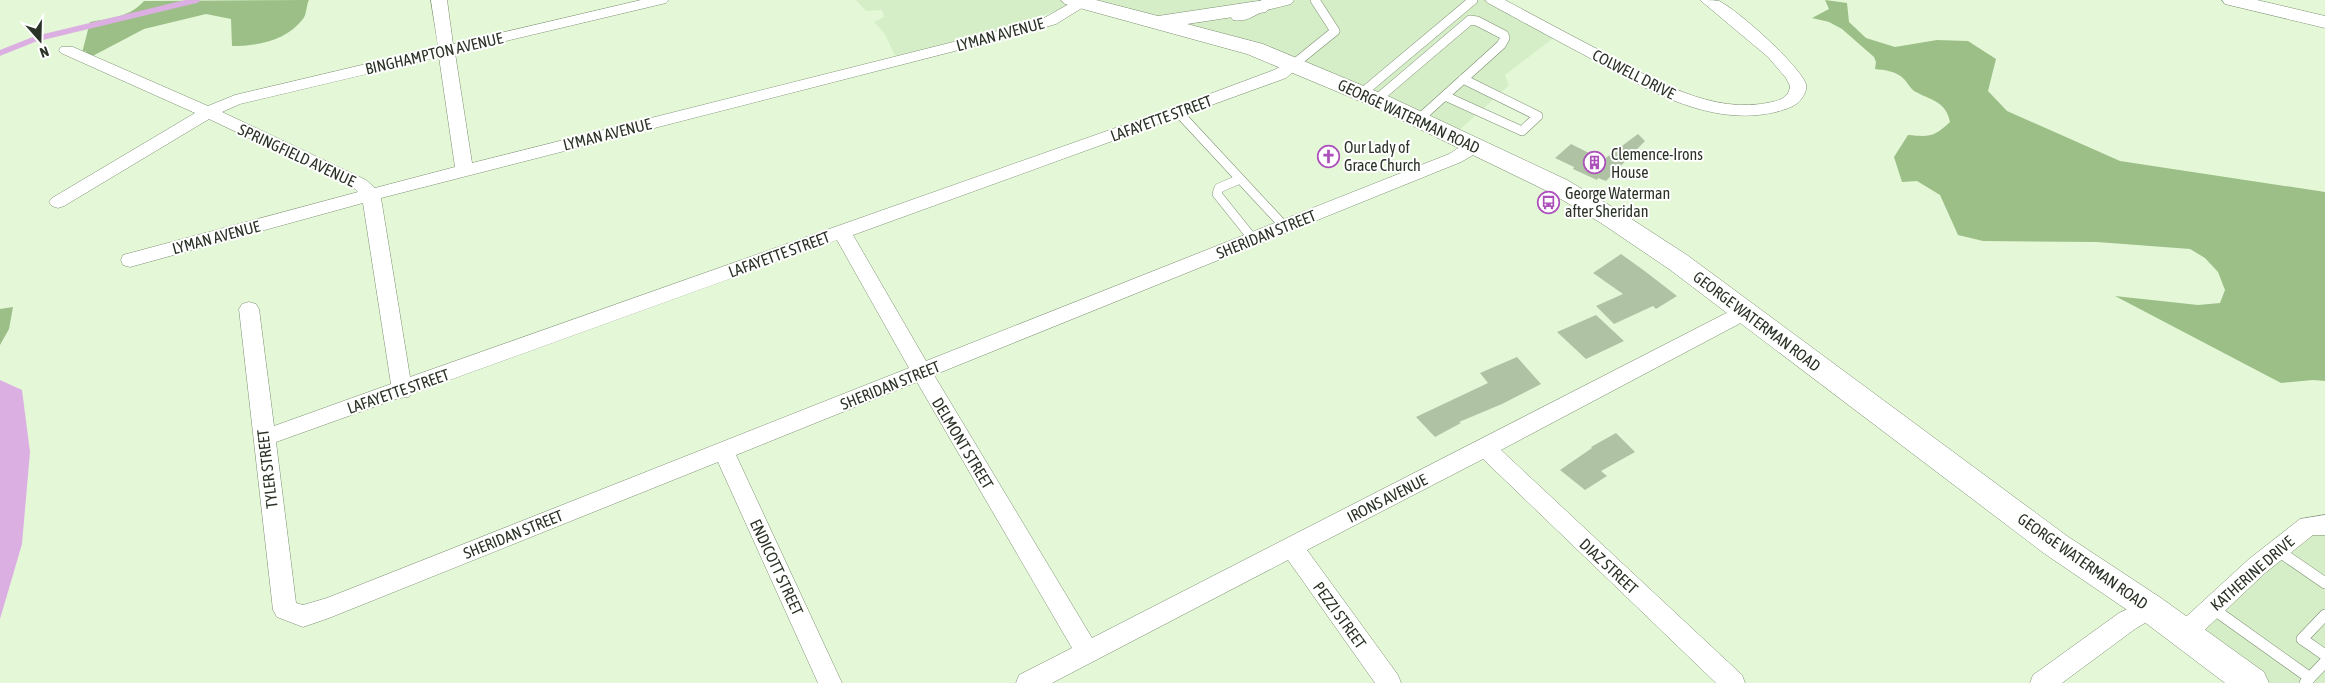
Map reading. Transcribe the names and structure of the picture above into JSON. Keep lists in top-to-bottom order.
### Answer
{
  "streets": {
    "main road": ["GEORGE WATERMAN ROAD"],
    "street": [
      "LYMAN AVENUE",
      "BINGHAMPTON AVENUE",
      "COLWELL DRIVE",
      "LAFAYETTE STREET",
      "SPRINGFIELD AVENUE",
      "SHERIDAN STREET",
      "DELMONT STREET",
      "TYLER STREET",
      "IRONS AVENUE",
      "DIAZ STREET",
      "ENDICOTT STREET",
      "KATHERINE DRIVE",
      "PEZZI STREET"
    ]
  },
  "crossings": [
    ["LYMAN AVENUE", "GEORGE WATERMAN ROAD"],
    ["LYMAN AVENUE", "SPRINGFIELD AVENUE"],
    ["BINGHAMPTON AVENUE", "SPRINGFIELD AVENUE"],
    ["GEORGE WATERMAN ROAD", "LAFAYETTE STREET"],
    ["GEORGE WATERMAN ROAD", "SHERIDAN STREET"],
    ["GEORGE WATERMAN ROAD", "IRONS AVENUE"],
    ["GEORGE WATERMAN ROAD", "KATHERINE DRIVE"],
    ["LAFAYETTE STREET", "SPRINGFIELD AVENUE"],
    ["LAFAYETTE STREET", "DELMONT STREET"],
    ["LAFAYETTE STREET", "TYLER STREET"],
    ["SHERIDAN STREET", "DELMONT STREET"],
    ["SHERIDAN STREET", "TYLER STREET"],
    ["SHERIDAN STREET", "ENDICOTT STREET"],
    ["DELMONT STREET", "IRONS AVENUE"],
    ["IRONS AVENUE", "DIAZ STREET"],
    ["IRONS AVENUE", "PEZZI STREET"]
  ],
  "places": {
    "church": ["Our Lady of Grace Church"],
    "building": ["Clemence-Irons House"],
    "bus stop": ["George Waterman after Sheridan"]
  },
  "north": "bottom"
}
